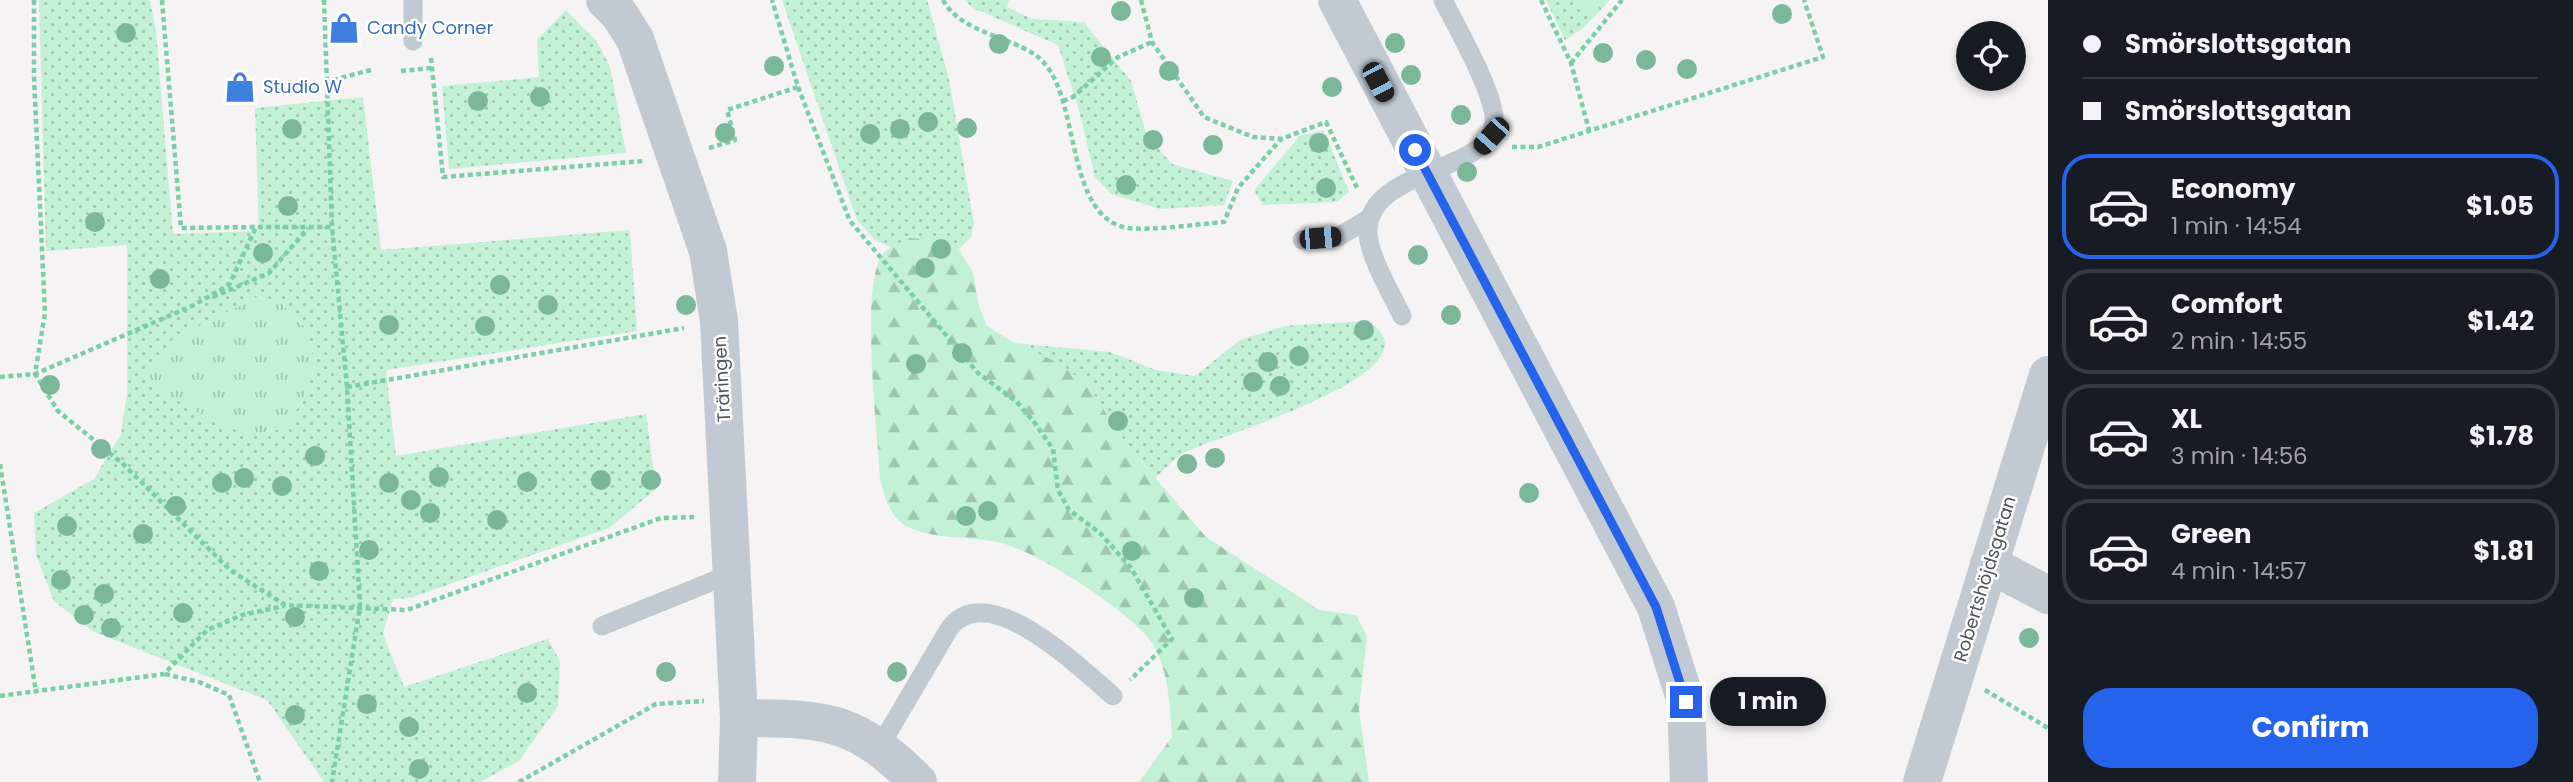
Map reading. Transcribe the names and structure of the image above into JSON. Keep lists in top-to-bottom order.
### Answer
{
  "streets": {
    "street": ["Träringen", "Robertshöjdsgatan"]
  },
  "places": {
    "shop": ["Candy Corner", "Studio W"]
  },
  "page": {
    "banner": ["Smörslottsgatan", "Smörslottsgatan"],
    "list": [
      {
        "name": "Economy",
        "note": "1 min · 14:54",
        "value": "$1.05"
      },
      {
        "name": "Comfort",
        "note": "2 min · 14:55",
        "value": "$1.42"
      },
      {
        "name": "XL",
        "note": "3 min · 14:56",
        "value": "$1.78"
      },
      {
        "name": "Green",
        "note": "4 min · 14:57",
        "value": "$1.81"
      }
    ],
    "buttons": "Confirm",
    "bubble": "1 min"
  }
}
